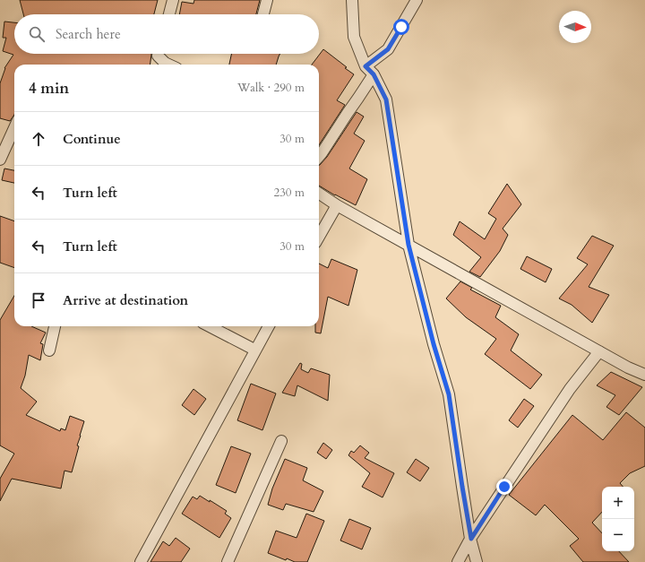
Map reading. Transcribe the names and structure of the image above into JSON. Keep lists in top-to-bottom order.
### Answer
{
  "north": "right",
  "page": {
    "search": "Search here",
    "heading": ["4 min", "Walk · 290 m"],
    "list": [
      ["Continue", "30 m"],
      ["Turn left", "230 m"],
      ["Turn left", "30 m"],
      "Arrive at destination"
    ],
    "map_buttons": ["+", "−"]
  }
}
